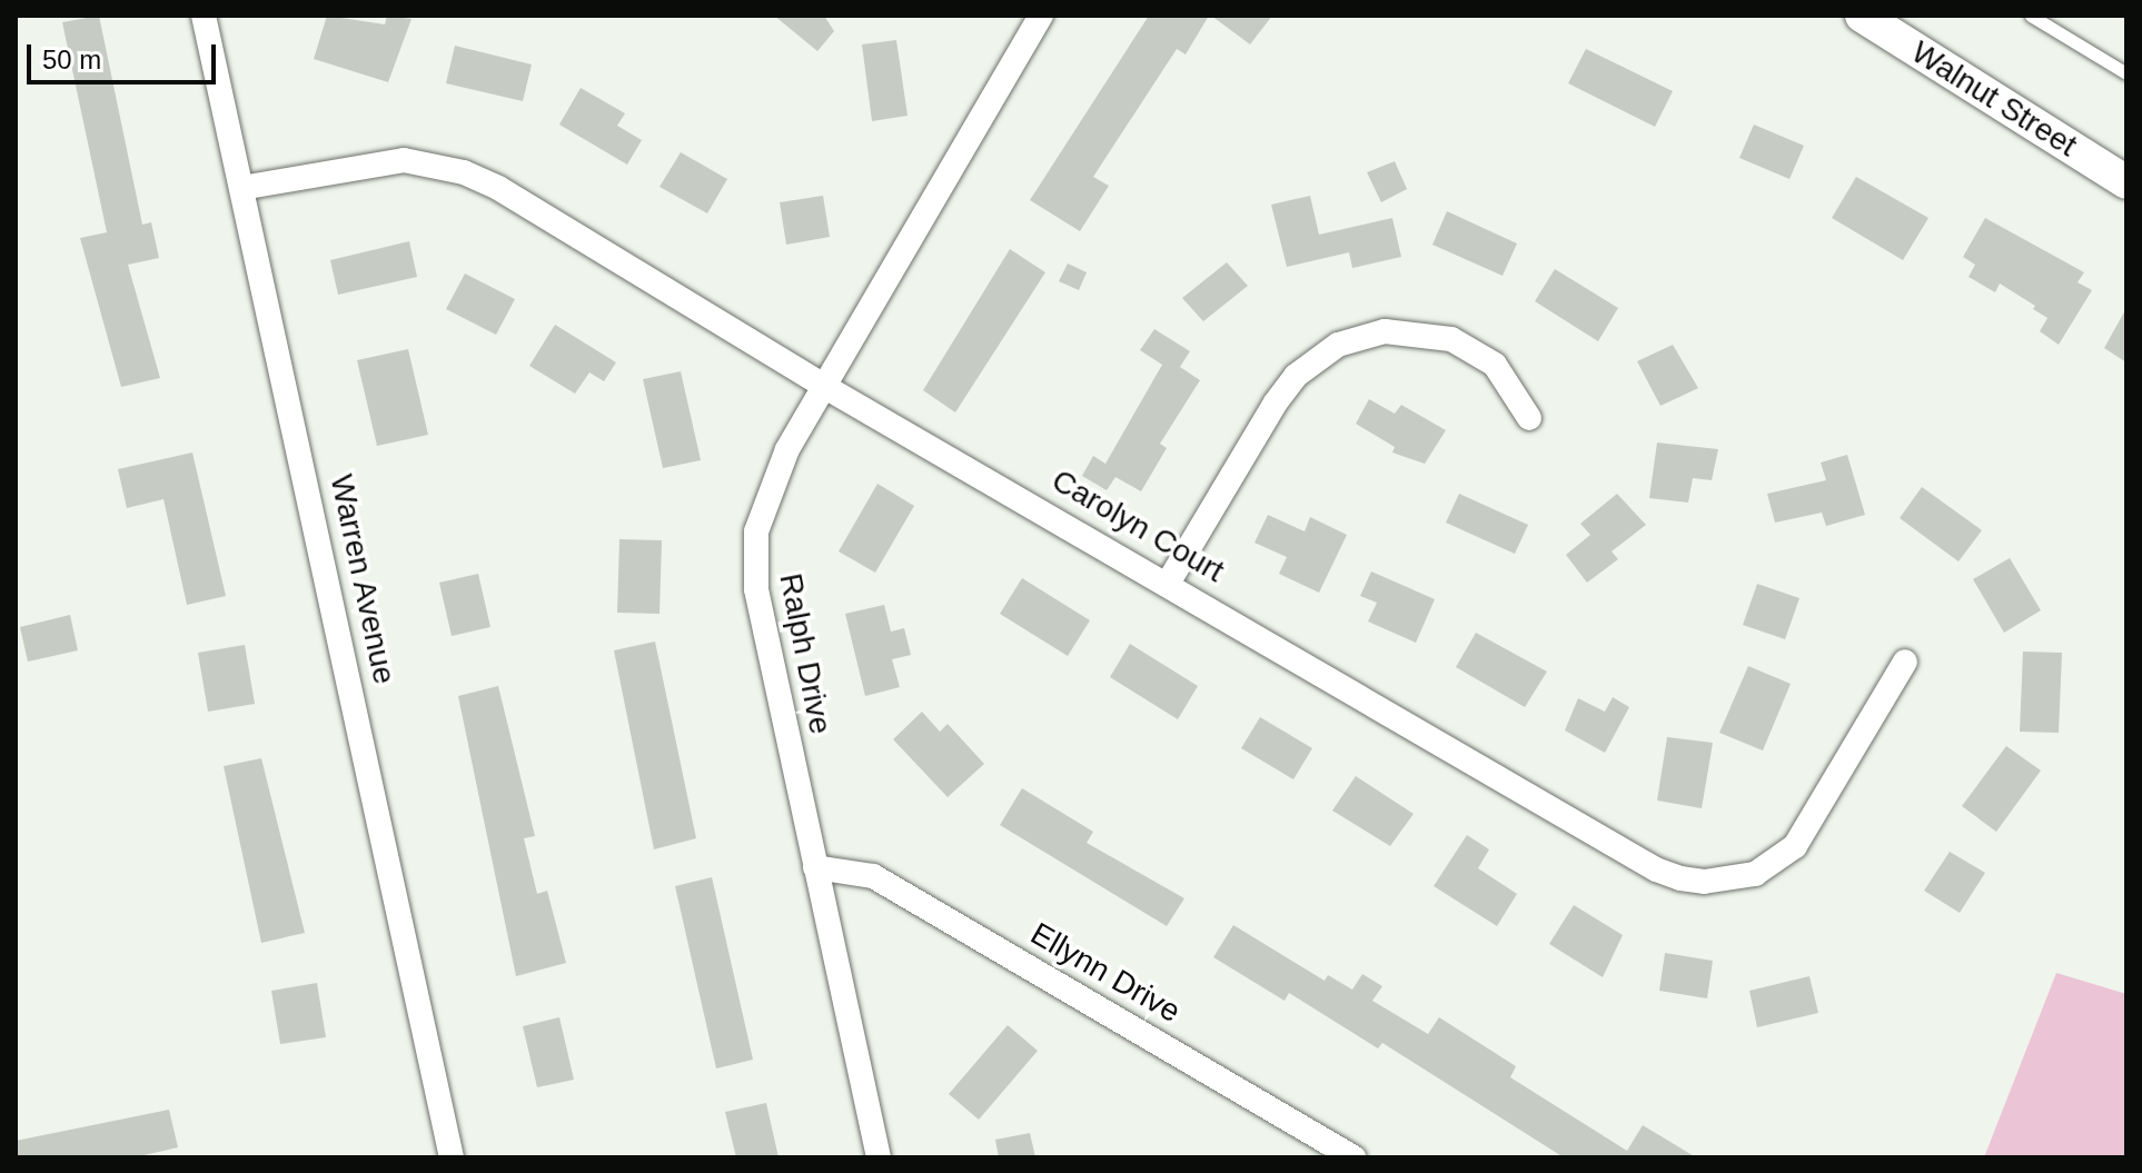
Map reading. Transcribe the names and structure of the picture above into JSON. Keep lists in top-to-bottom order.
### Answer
{
  "streets": {
    "main road": ["Walnut Street"],
    "street": [
      "Carolyn Court",
      "Warren Avenue",
      "Ralph Drive",
      "Ellynn Drive"
    ]
  },
  "crossings": [
    ["Carolyn Court", "Warren Avenue"],
    ["Carolyn Court", "Ralph Drive"],
    ["Ralph Drive", "Ellynn Drive"]
  ],
  "scale_bar": "50 m"
}
